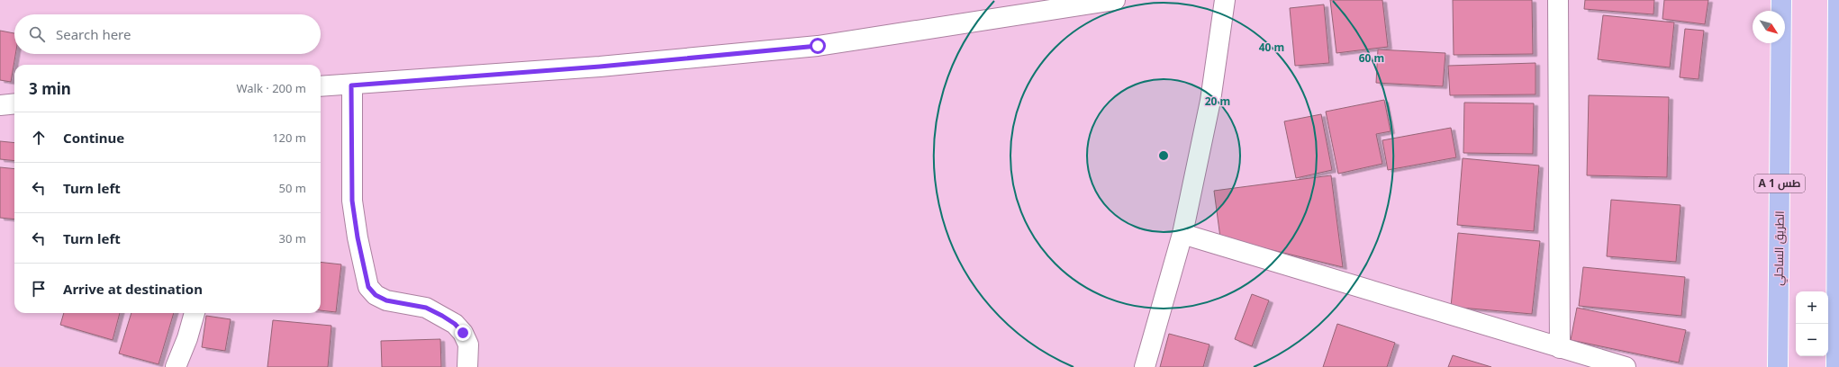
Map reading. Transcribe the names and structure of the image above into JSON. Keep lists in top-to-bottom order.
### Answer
{
  "streets": {
    "highway": ["A 1 طس", "الطريق الساحلي"]
  },
  "north": "bottom right",
  "page": {
    "search": "Search here",
    "heading": ["3 min", "Walk · 200 m"],
    "list": [
      ["Continue", "120 m"],
      ["Turn left", "50 m"],
      ["Turn left", "30 m"],
      "Arrive at destination"
    ],
    "map_buttons": ["+", "−"]
  },
  "rings": ["40 m", "60 m", "20 m"]
}
